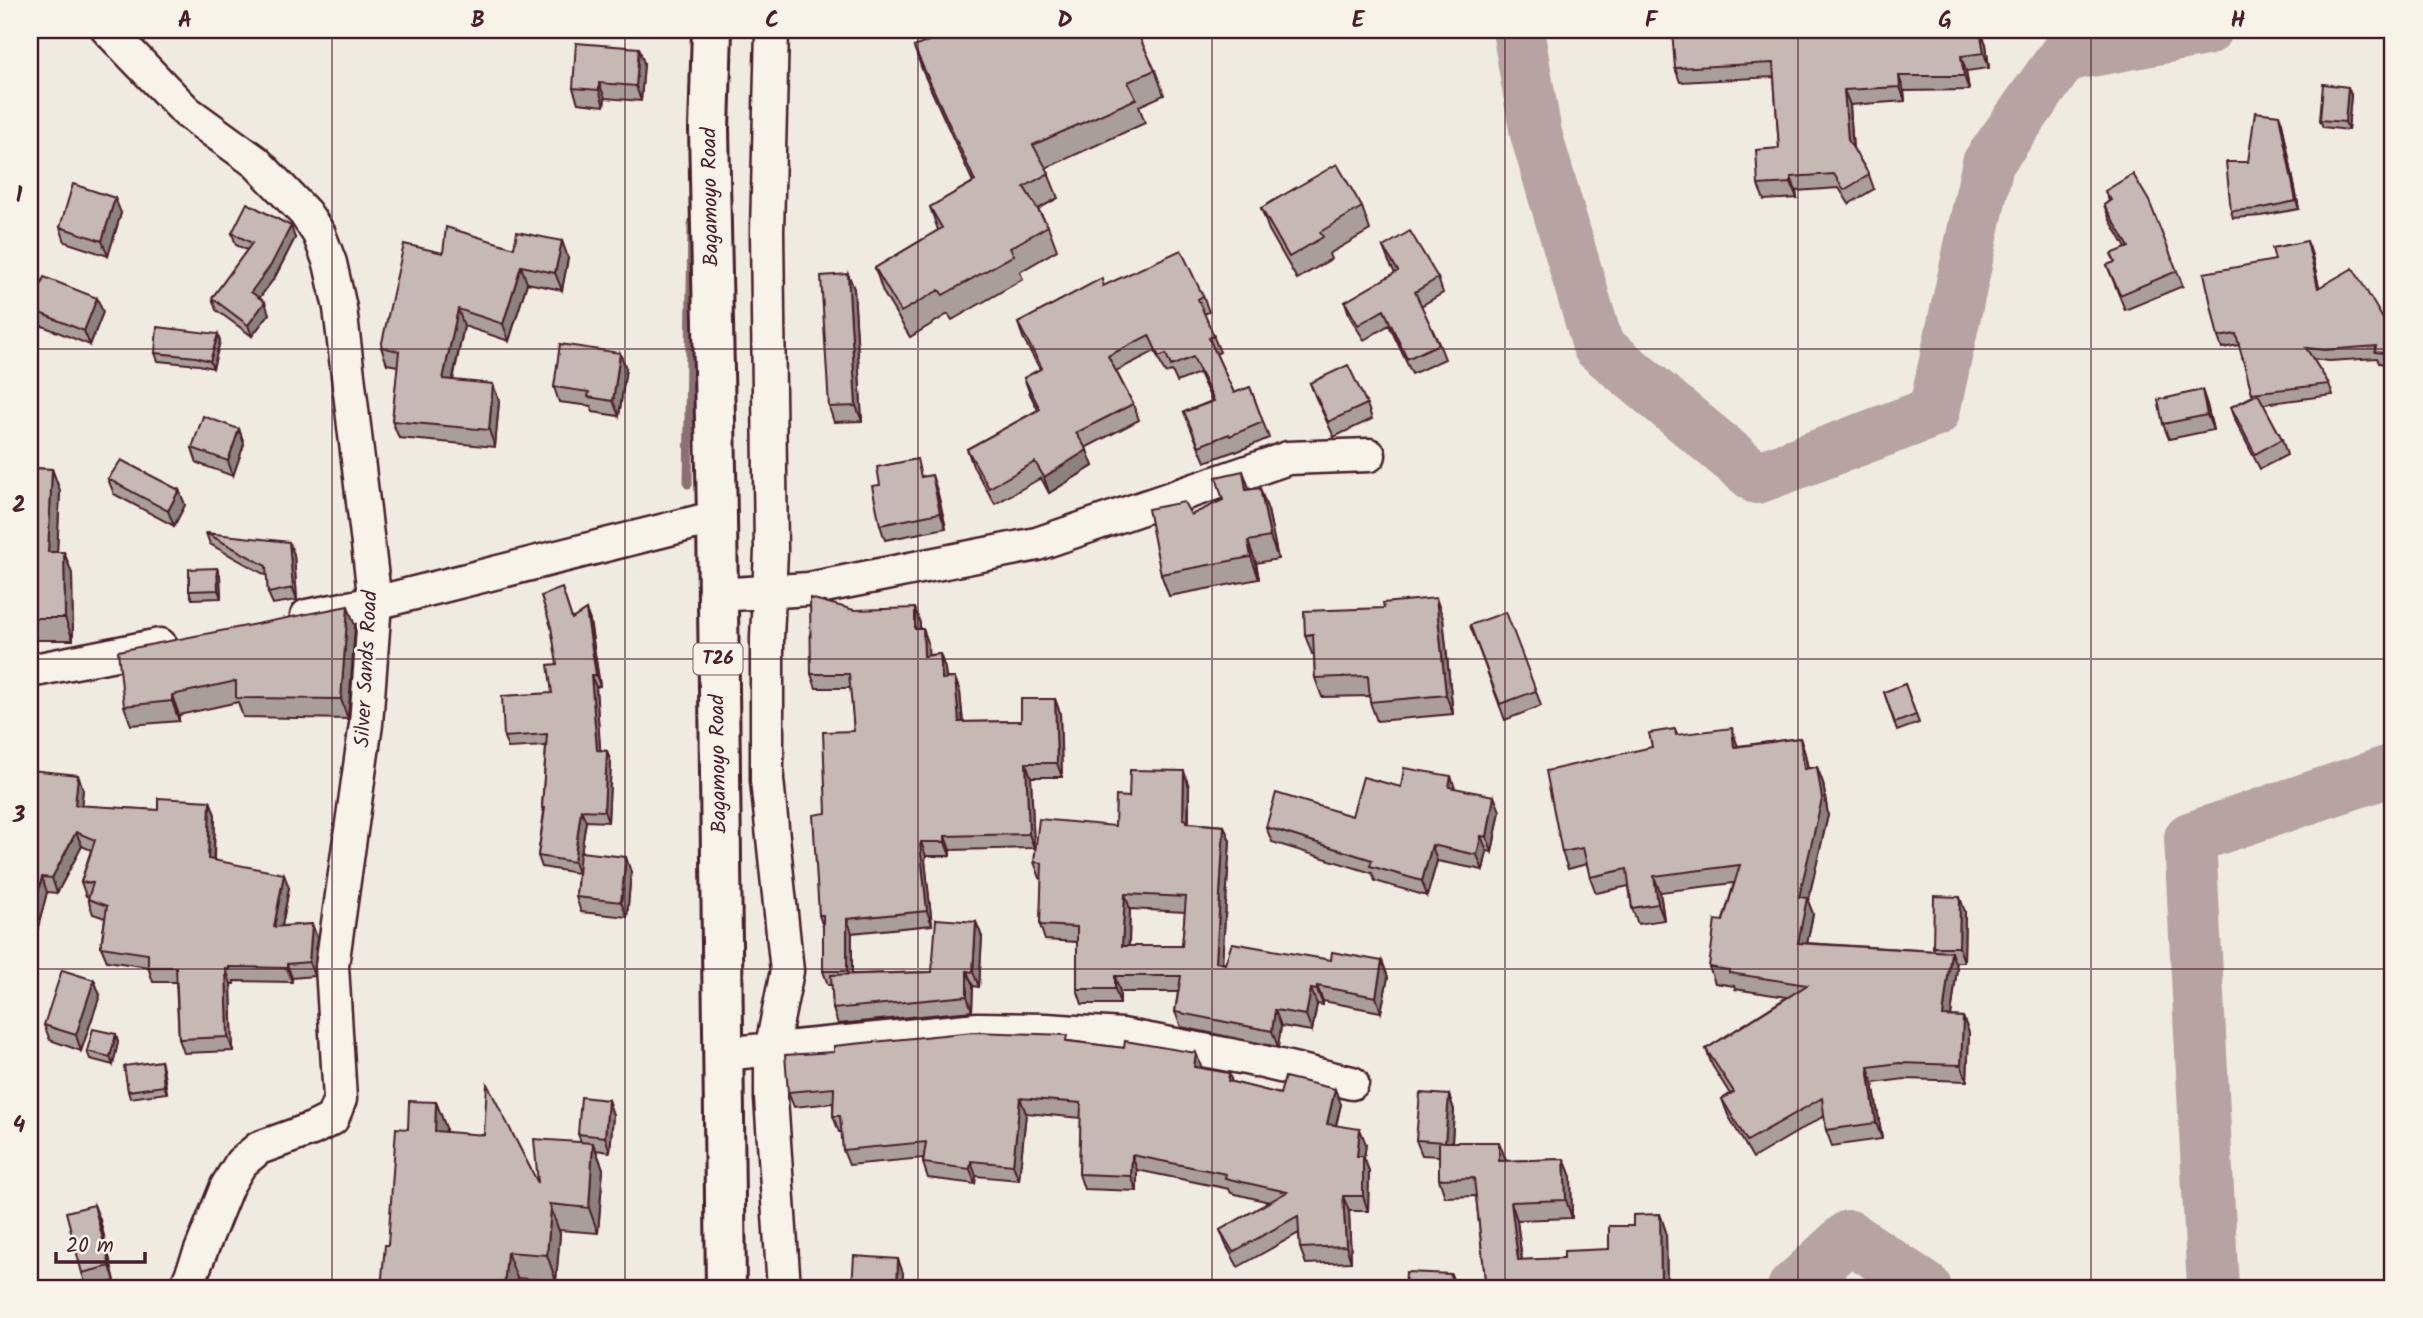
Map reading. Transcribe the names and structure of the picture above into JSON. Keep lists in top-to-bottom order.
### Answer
{
  "streets": {
    "highway": ["Bagamoyo Road", "T26"],
    "street": ["Silver Sands Road"]
  },
  "scale_bar": "20 m",
  "grid": {
    "columns": [
      "A",
      "B",
      "C",
      "D",
      "E",
      "F",
      "G",
      "H"
    ],
    "rows": [
      "1",
      "2",
      "3",
      "4"
    ]
  }
}
